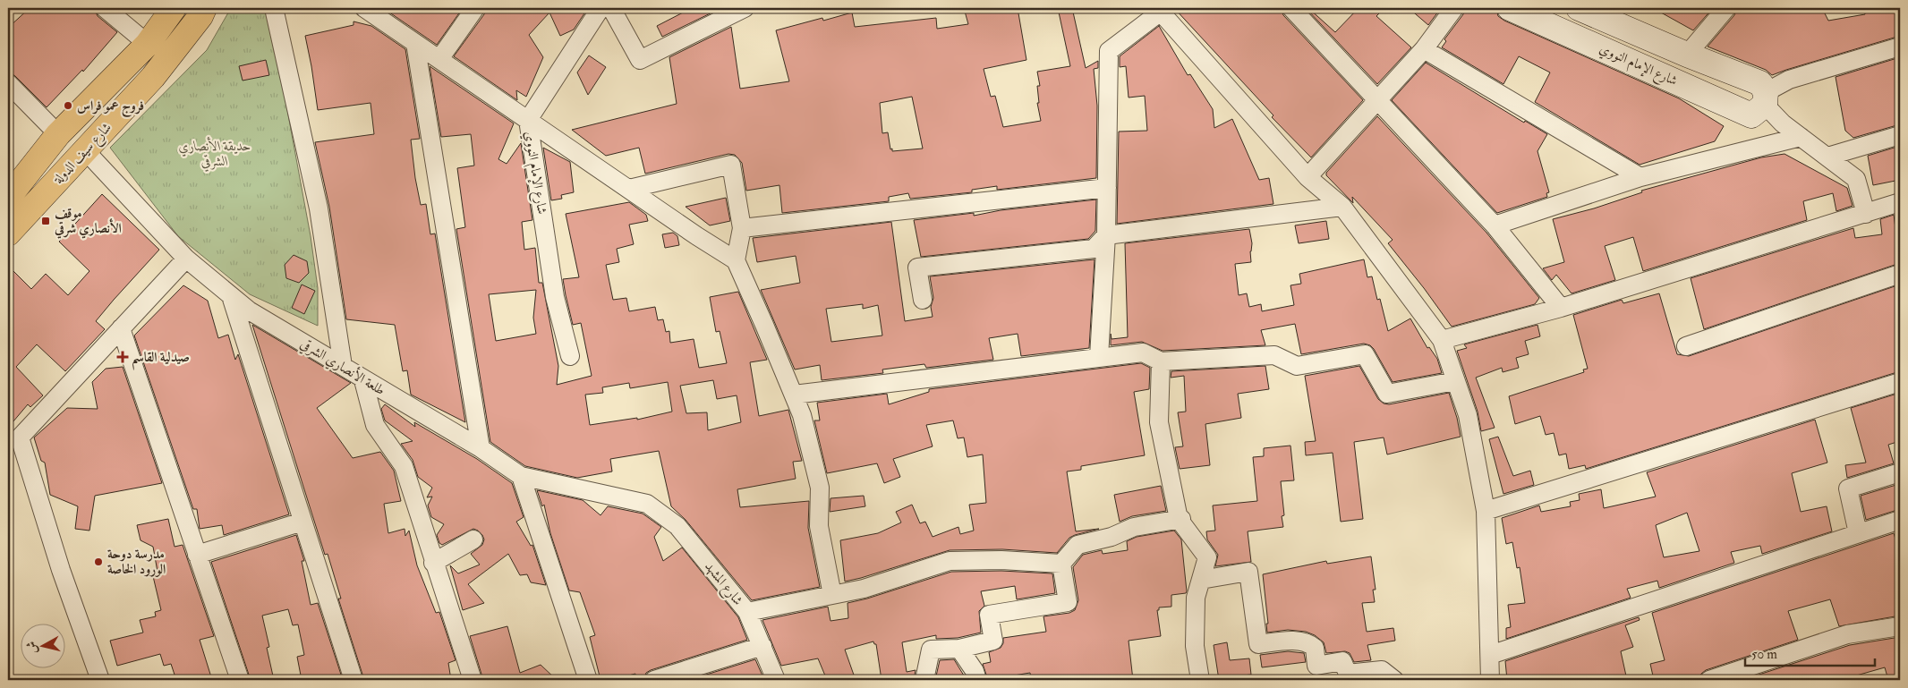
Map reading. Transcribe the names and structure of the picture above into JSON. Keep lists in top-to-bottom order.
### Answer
{
  "streets": {
    "main road": ["شارع سيف الدولة"],
    "street": ["شارع الإمام النووي", "طلعة الأنصاري الشرقي", "شارع المشهد"]
  },
  "crossings": [
    ["شارع سيف الدولة", "طلعة الأنصاري الشرقي"],
    ["طلعة الأنصاري الشرقي", "شارع المشهد"]
  ],
  "parks": ["حديقة الأنصاري الشرقي"],
  "places": {
    "other": ["فروج عمو فراس", "مدرسة دوحة الورود الخاصة"],
    "transit": ["موقف الأنصاري شرقي"],
    "health": ["صيدلية القاسم"]
  },
  "scale_bar": "50 m",
  "north": "left"
}
